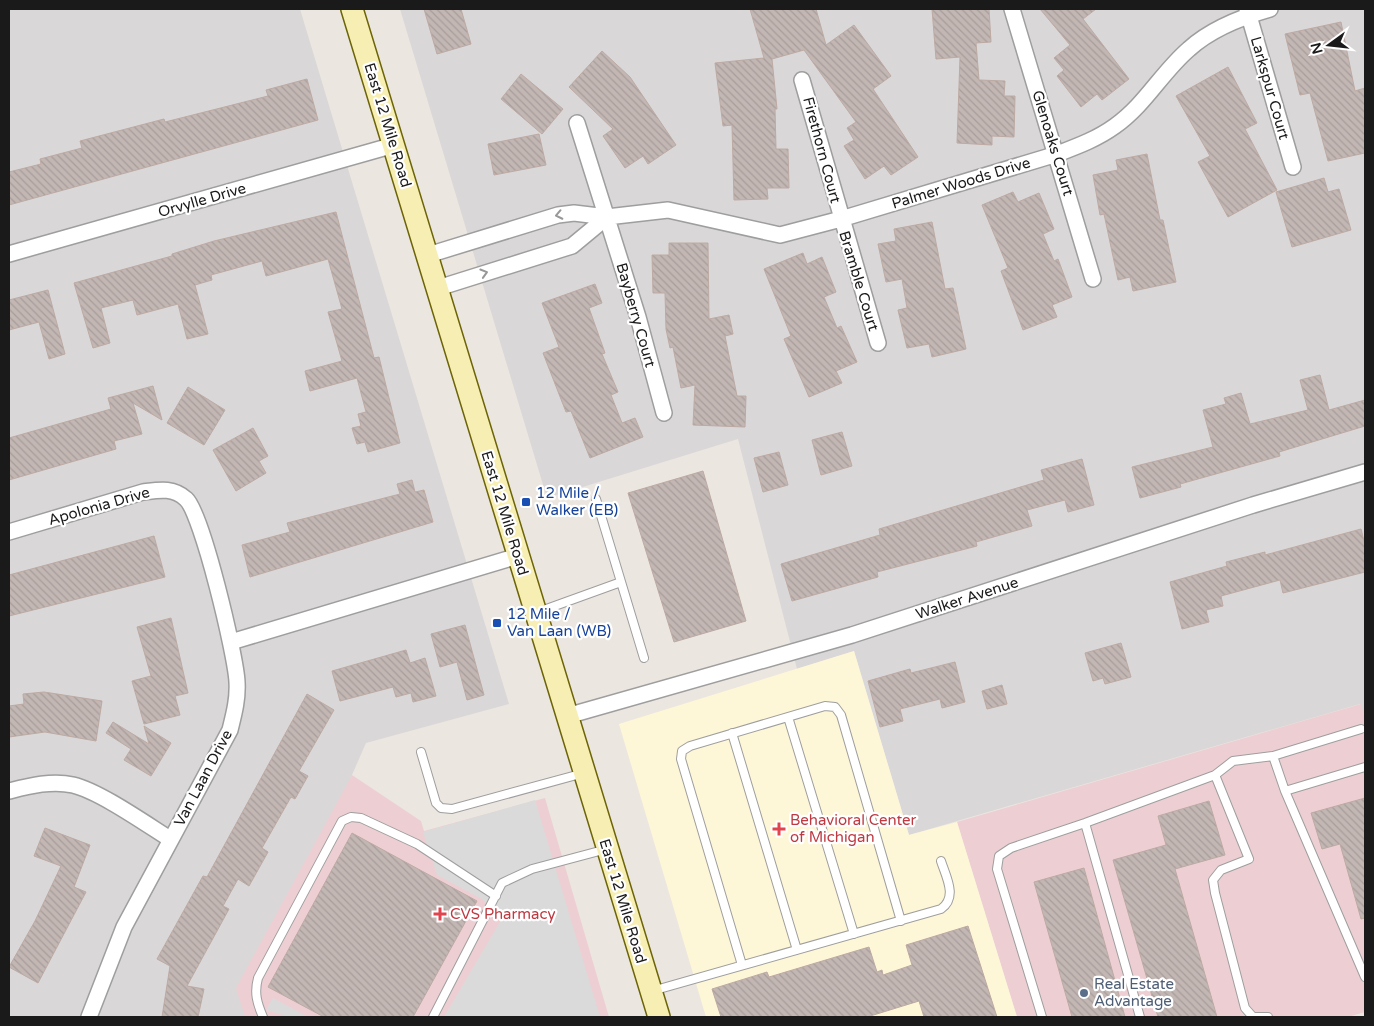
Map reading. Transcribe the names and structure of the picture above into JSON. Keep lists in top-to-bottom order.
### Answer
{
  "streets": {
    "main road": ["East 12 Mile Road"],
    "street": [
      "Larkspur Court",
      "Glenoaks Court",
      "Firethorn Court",
      "Palmer Woods Drive",
      "Orvylle Drive",
      "Bramble Court",
      "Bayberry Court",
      "Apolonia Drive",
      "Walker Avenue",
      "Van Laan Drive"
    ]
  },
  "crossings": [
    ["Larkspur Court", "Palmer Woods Drive"],
    ["East 12 Mile Road", "Palmer Woods Drive"],
    ["East 12 Mile Road", "Orvylle Drive"],
    ["East 12 Mile Road", "Walker Avenue"],
    ["Glenoaks Court", "Palmer Woods Drive"],
    ["Firethorn Court", "Palmer Woods Drive"],
    ["Firethorn Court", "Bramble Court"],
    ["Palmer Woods Drive", "Bramble Court"],
    ["Palmer Woods Drive", "Bayberry Court"],
    ["Apolonia Drive", "Van Laan Drive"]
  ],
  "places": {
    "transit": ["12 Mile / Walker (EB)", "12 Mile / Van Laan (WB)"],
    "health": ["Behavioral Center of Michigan", "CVS Pharmacy"],
    "other": ["Real Estate Advantage"]
  },
  "north": "left"
}
